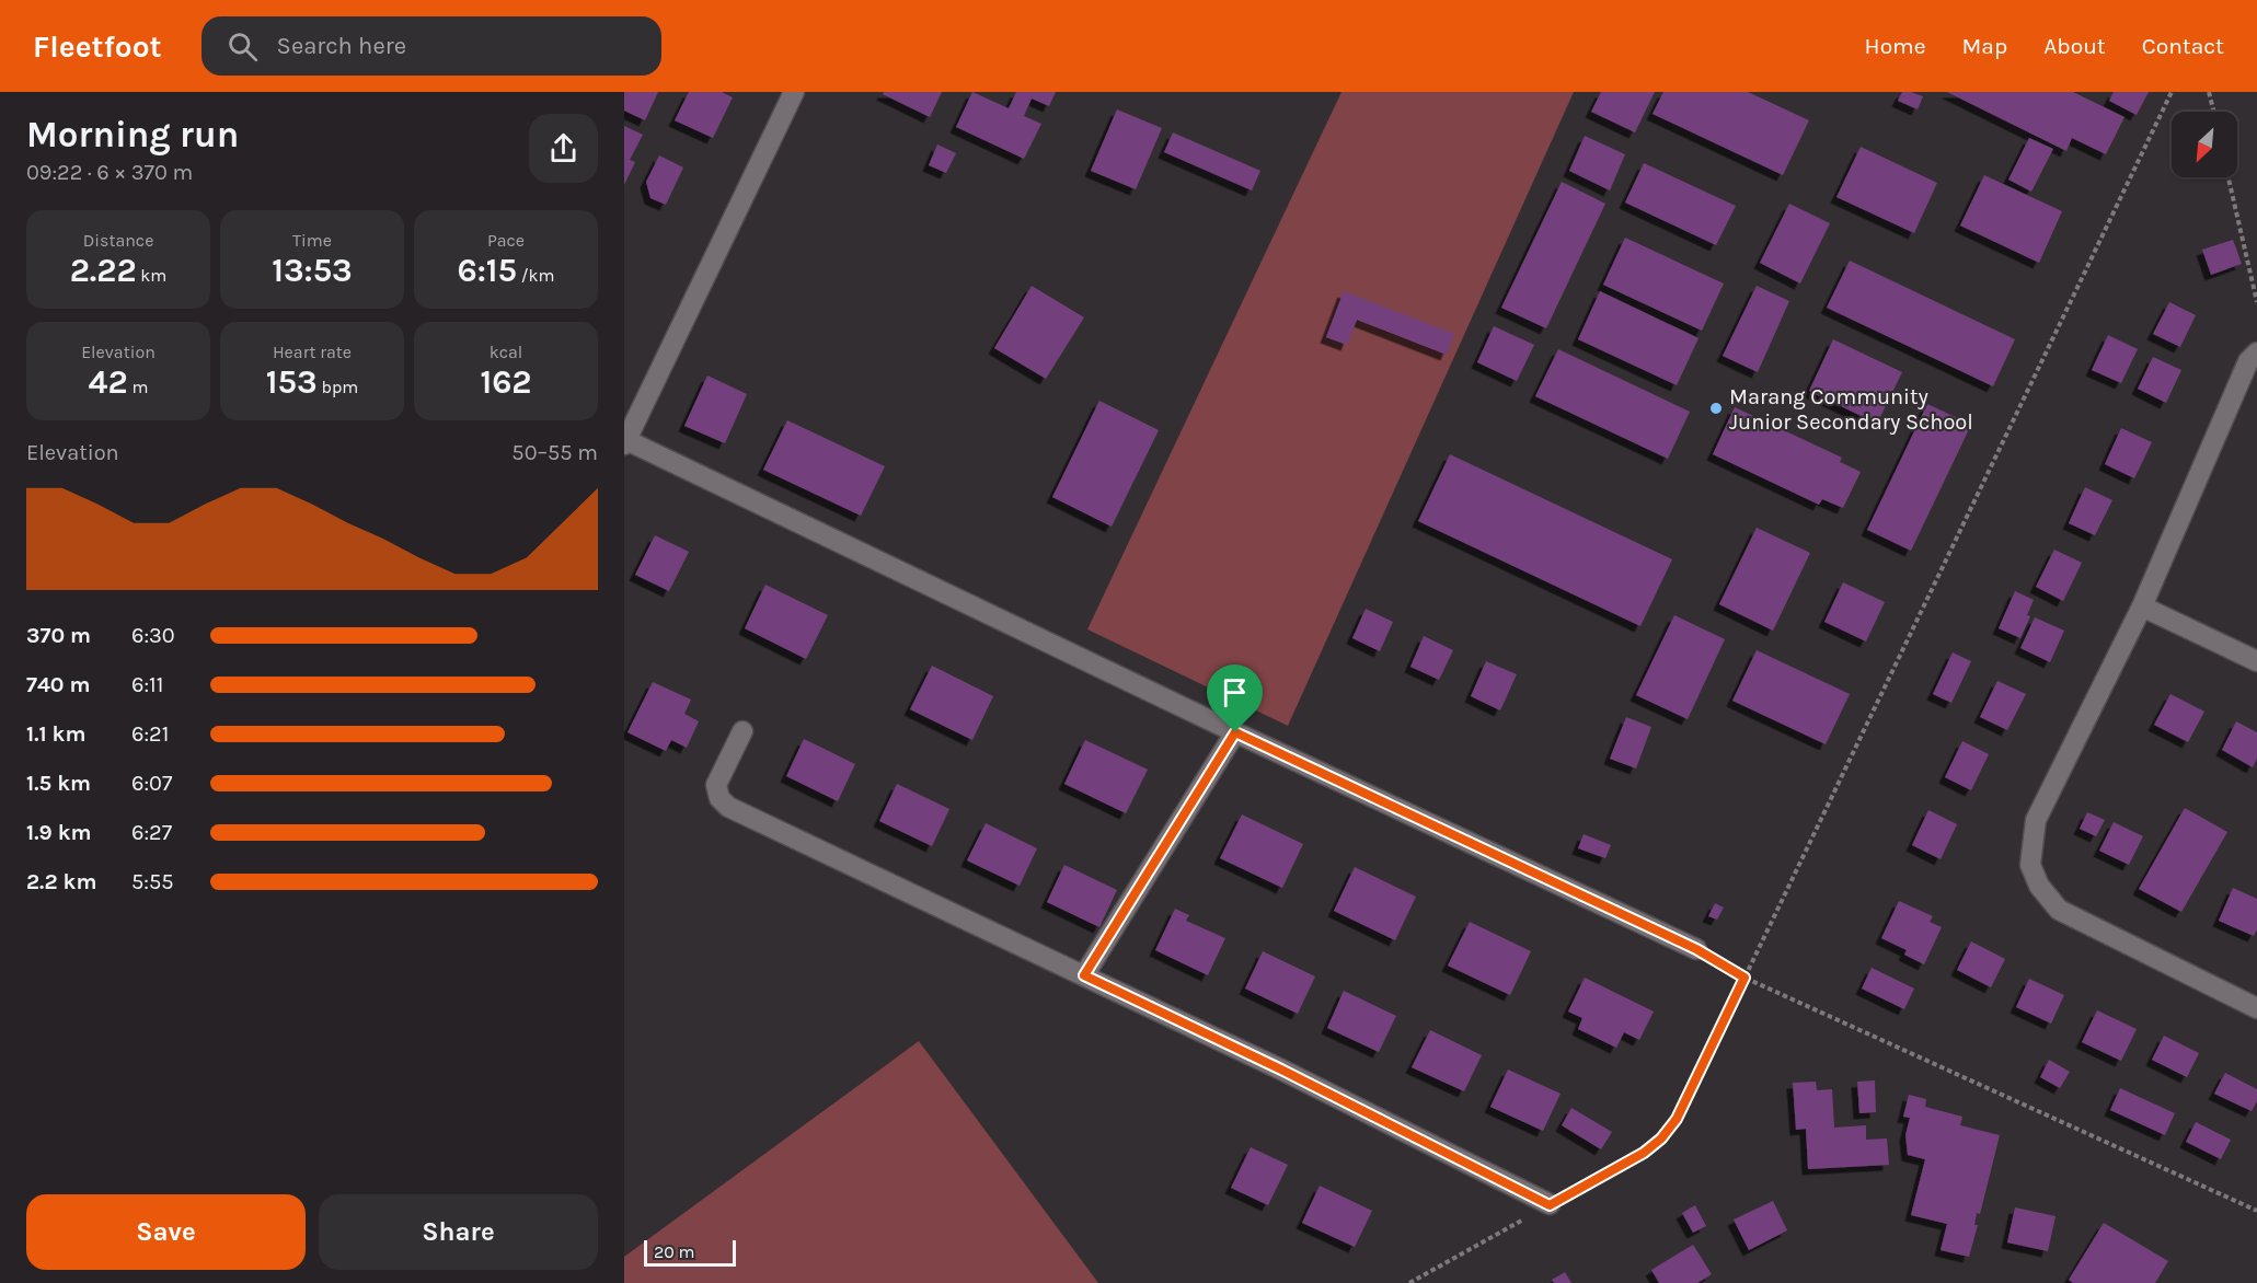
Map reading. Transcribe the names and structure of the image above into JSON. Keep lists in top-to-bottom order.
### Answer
{
  "places": ["Marang Community Junior Secondary School"],
  "scale_bar": "20 m",
  "north": "bottom left",
  "page": {
    "header": "Fleetfoot",
    "search": "Search here",
    "nav": [
      "Home",
      "Map",
      "About",
      "Contact"
    ],
    "heading": ["Morning run", "09:22 · 6 × 370 m"],
    "stats": [
      ["Distance", "2.22 km"],
      ["Time", "13:53"],
      ["Pace", "6:15 /km"],
      ["Elevation", "42 m"],
      ["Heart rate", "153 bpm"],
      ["kcal", "162"]
    ],
    "chart": ["Elevation", "50–55 m"],
    "list": [
      {
        "name": "370 m",
        "note": "6:30"
      },
      {
        "name": "740 m",
        "note": "6:11"
      },
      {
        "name": "1.1 km",
        "note": "6:21"
      },
      {
        "name": "1.5 km",
        "note": "6:07"
      },
      {
        "name": "1.9 km",
        "note": "6:27"
      },
      {
        "name": "2.2 km",
        "note": "5:55"
      }
    ],
    "buttons": ["Save", "Share"],
    "scale": "20 m"
  }
}
